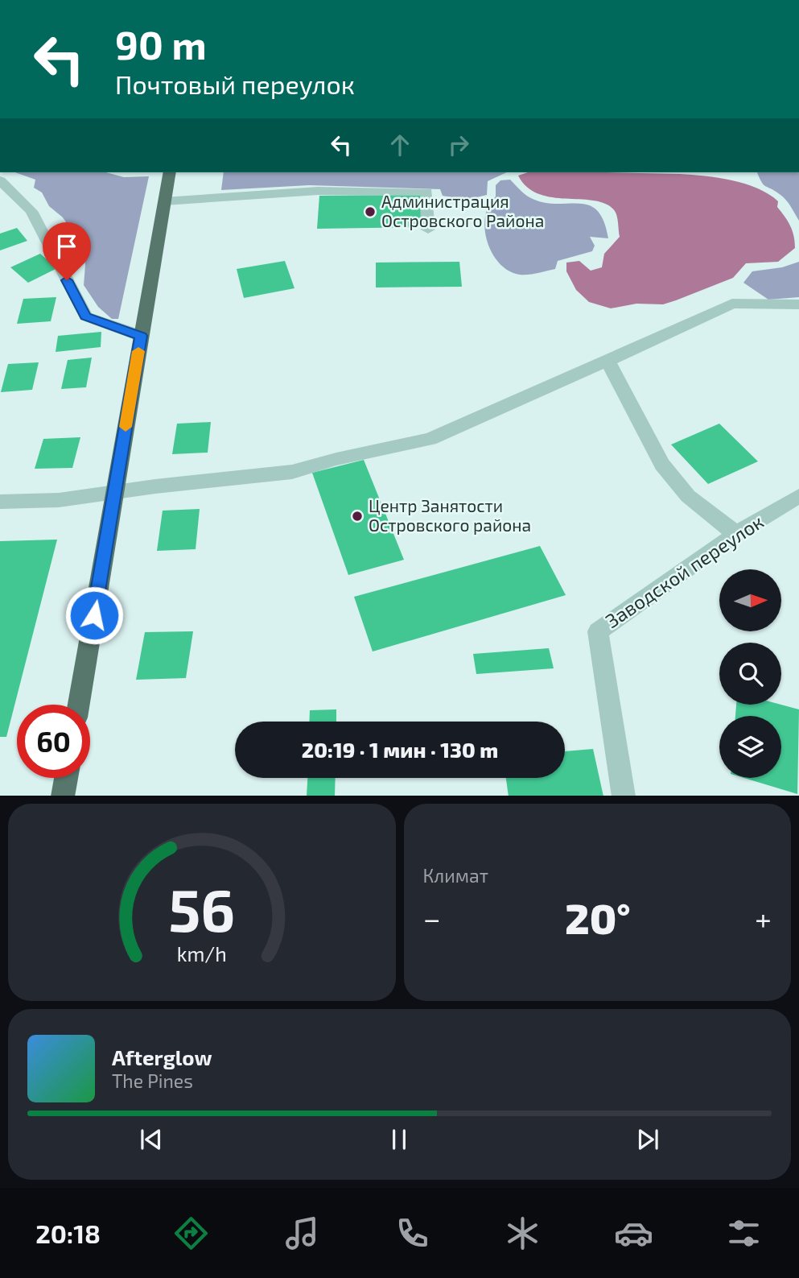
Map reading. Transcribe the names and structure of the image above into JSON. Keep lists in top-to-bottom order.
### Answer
{
  "streets": {
    "street": ["Заводской переулок"]
  },
  "places": ["Администрация Островского Района", "Центр Занятости Островского района"],
  "north": "right",
  "page": {
    "turn": ["90 m", "Почтовый переулок"],
    "limit": "60",
    "trip": "20:19 · 1 мин · 130 m",
    "tile": "Климат",
    "heat": ["−", "20°", "+"],
    "song": ["Afterglow", "The Pines"],
    "tabs": "20:18",
    "gauge": ["56", "km/h"]
  }
}
